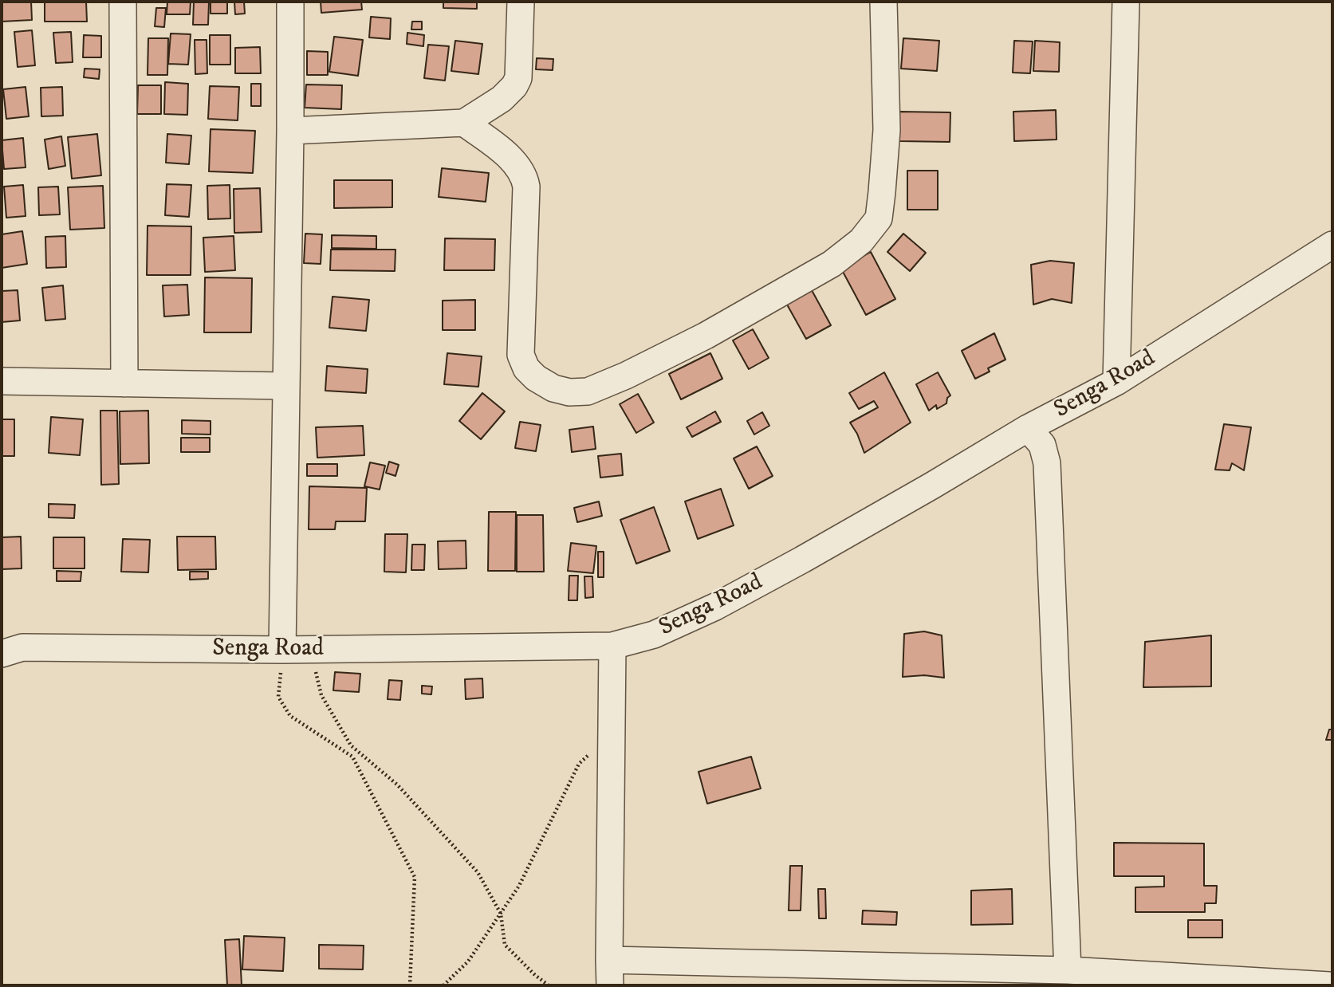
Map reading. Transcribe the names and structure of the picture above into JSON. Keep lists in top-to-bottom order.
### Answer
{
  "streets": {
    "street": ["Senga Road"]
  }
}
